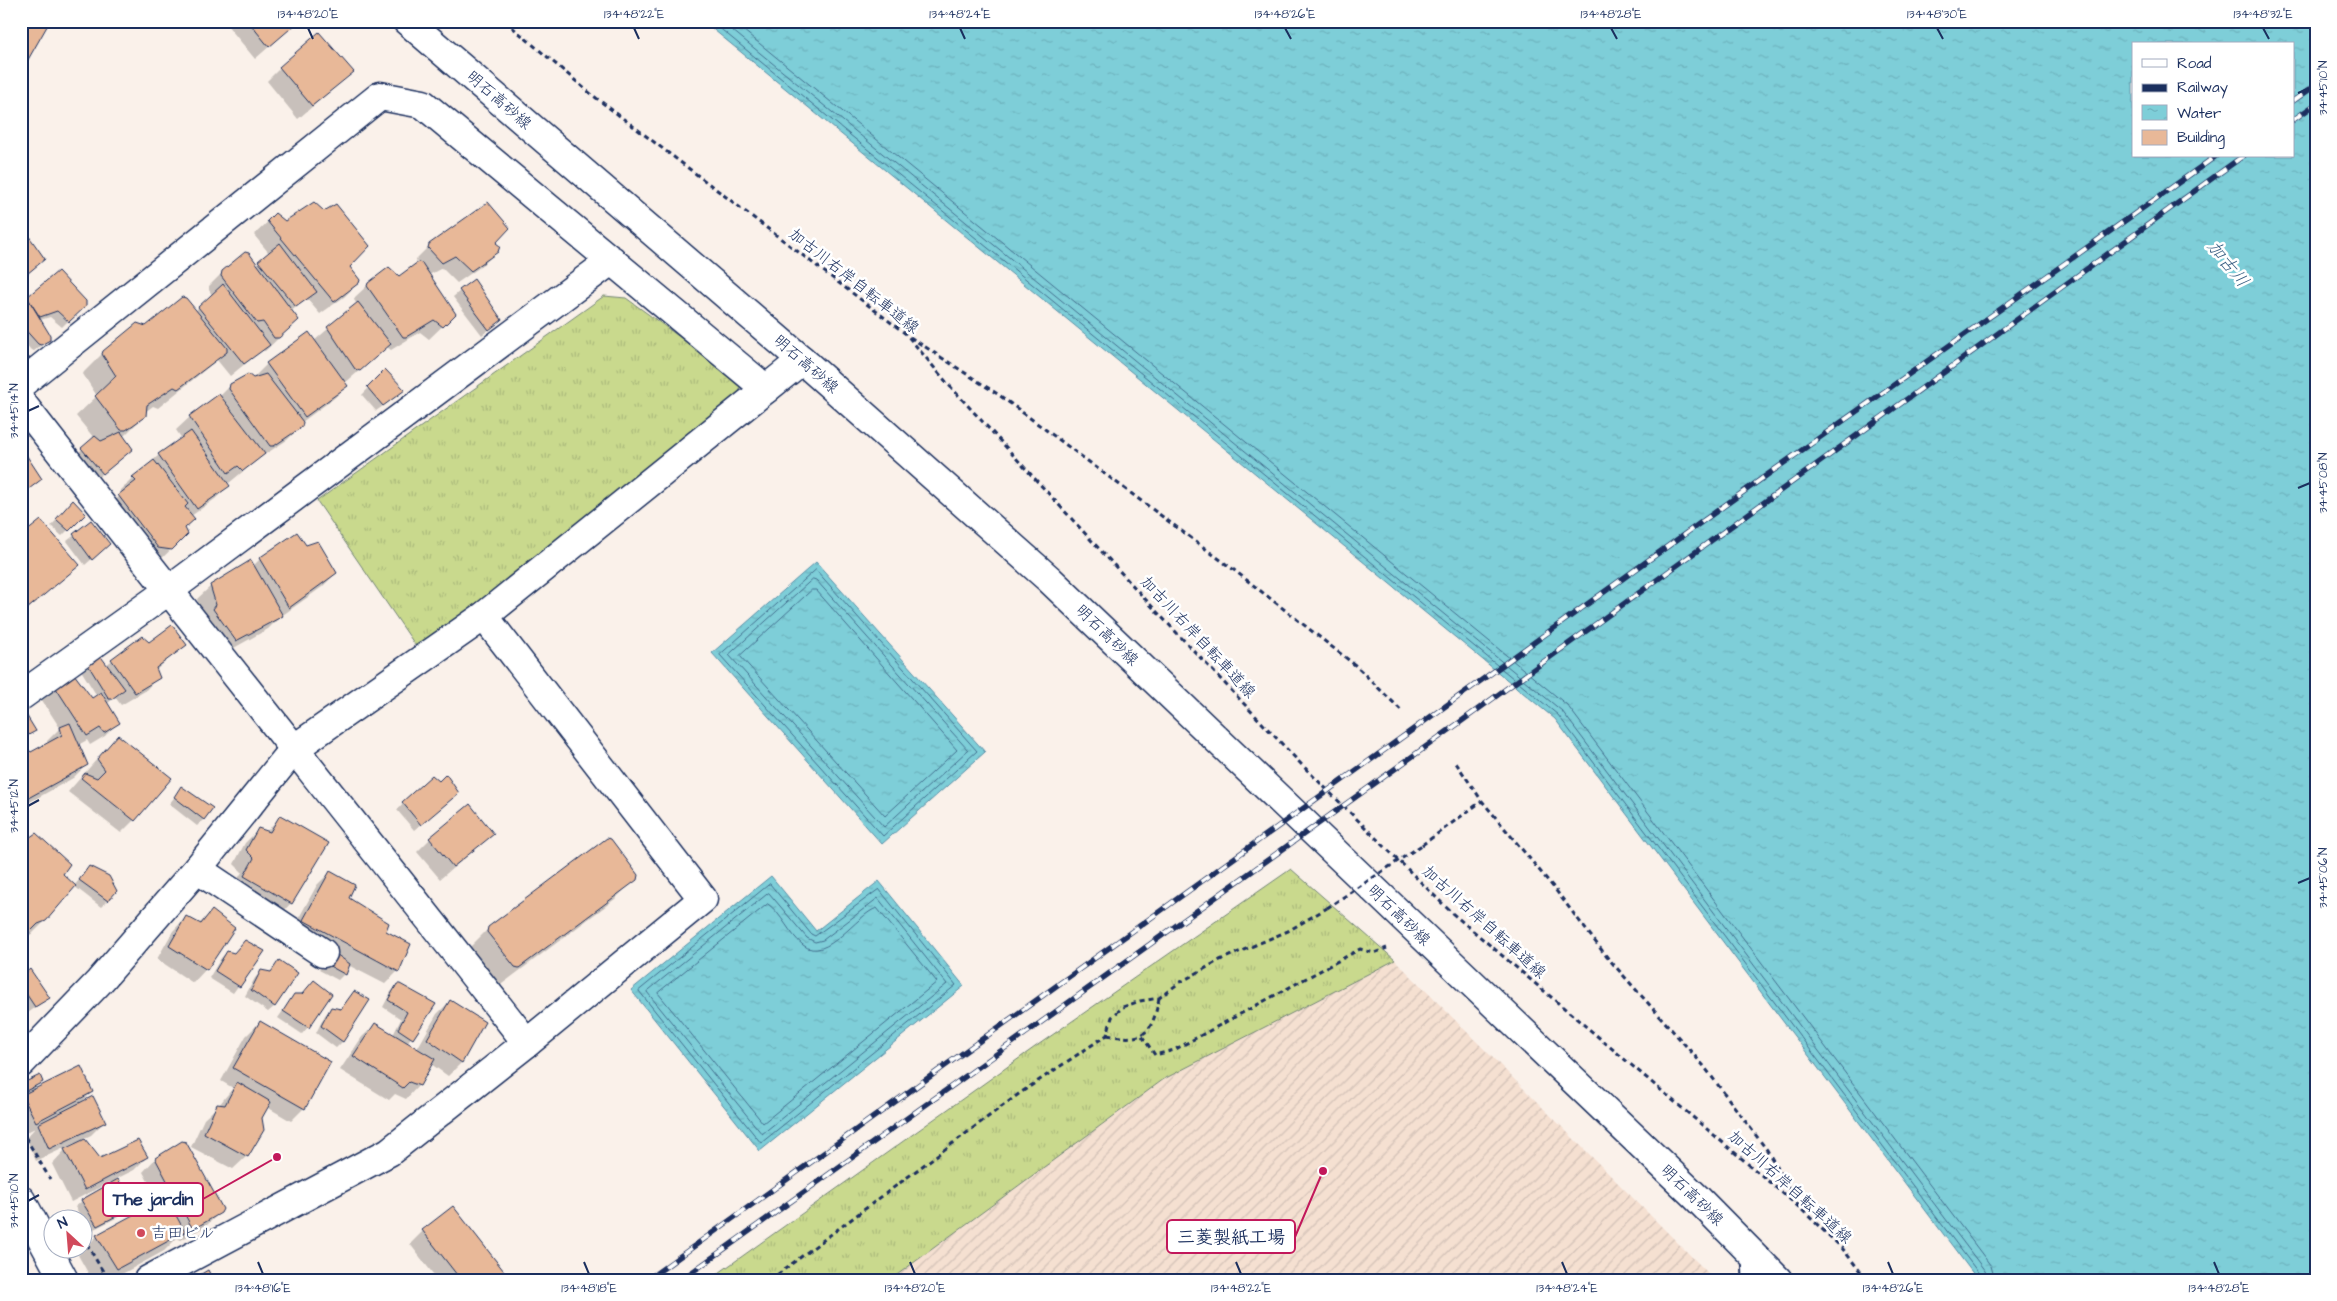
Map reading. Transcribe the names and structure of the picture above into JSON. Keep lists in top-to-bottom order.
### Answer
{
  "streets": {
    "street": ["明石高砂線"],
    "path": ["加古川右岸自転車道線"]
  },
  "water": ["加古川"],
  "places": ["The jardin", "三菱製紙工場", "吉田ビル"],
  "legend": [
    "Road",
    "Railway",
    "Water",
    "Building"
  ],
  "north": "top left",
  "coordinates": [
    "134°48'20\"E",
    "134°48'22\"E",
    "134°48'24\"E",
    "134°48'26\"E",
    "134°48'28\"E",
    "134°48'30\"E",
    "134°48'32\"E",
    "34°45'10\"N",
    "34°45'14\"N",
    "34°45'08\"N",
    "34°45'12\"N",
    "34°45'06\"N",
    "134°48'16\"E",
    "134°48'18\"E"
  ]
}
